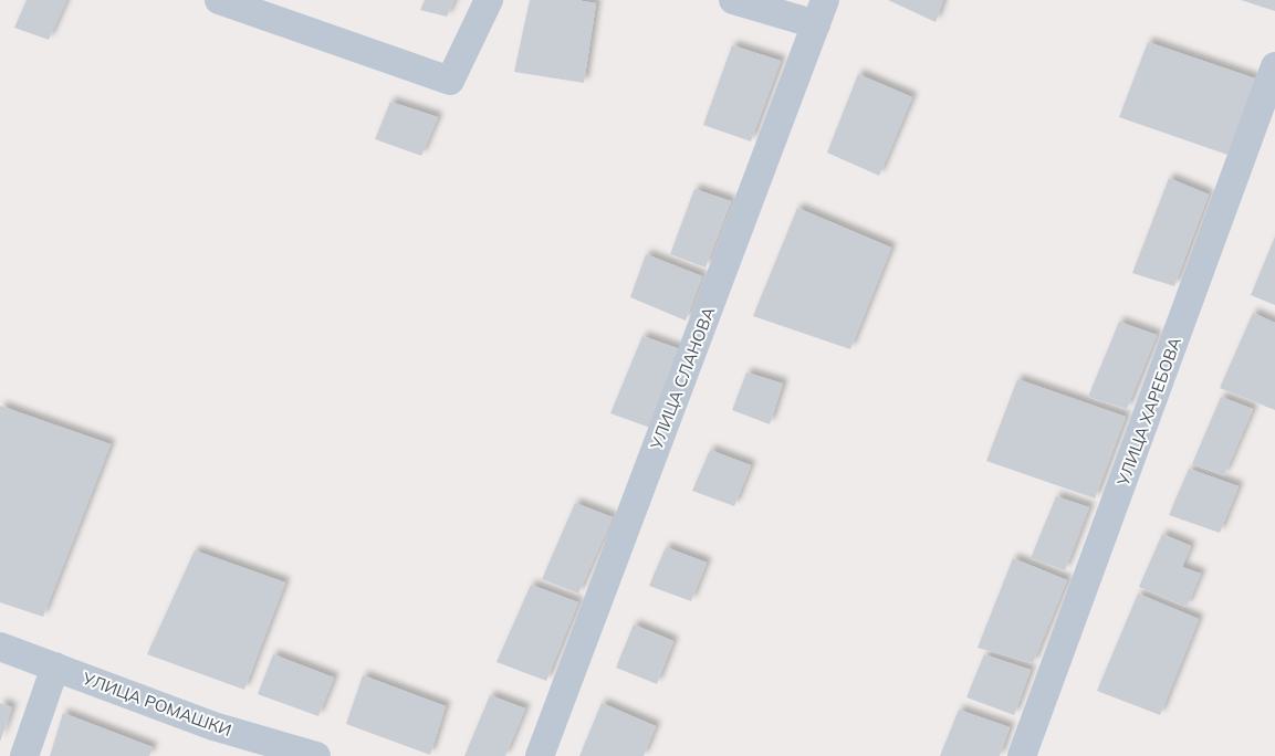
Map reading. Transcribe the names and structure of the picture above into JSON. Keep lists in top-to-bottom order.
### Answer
{
  "streets": {
    "street": ["УЛИЦА СЛАНОВА", "УЛИЦА ХАРЕБОВА", "УЛИЦА РОМАШКИ"]
  }
}
